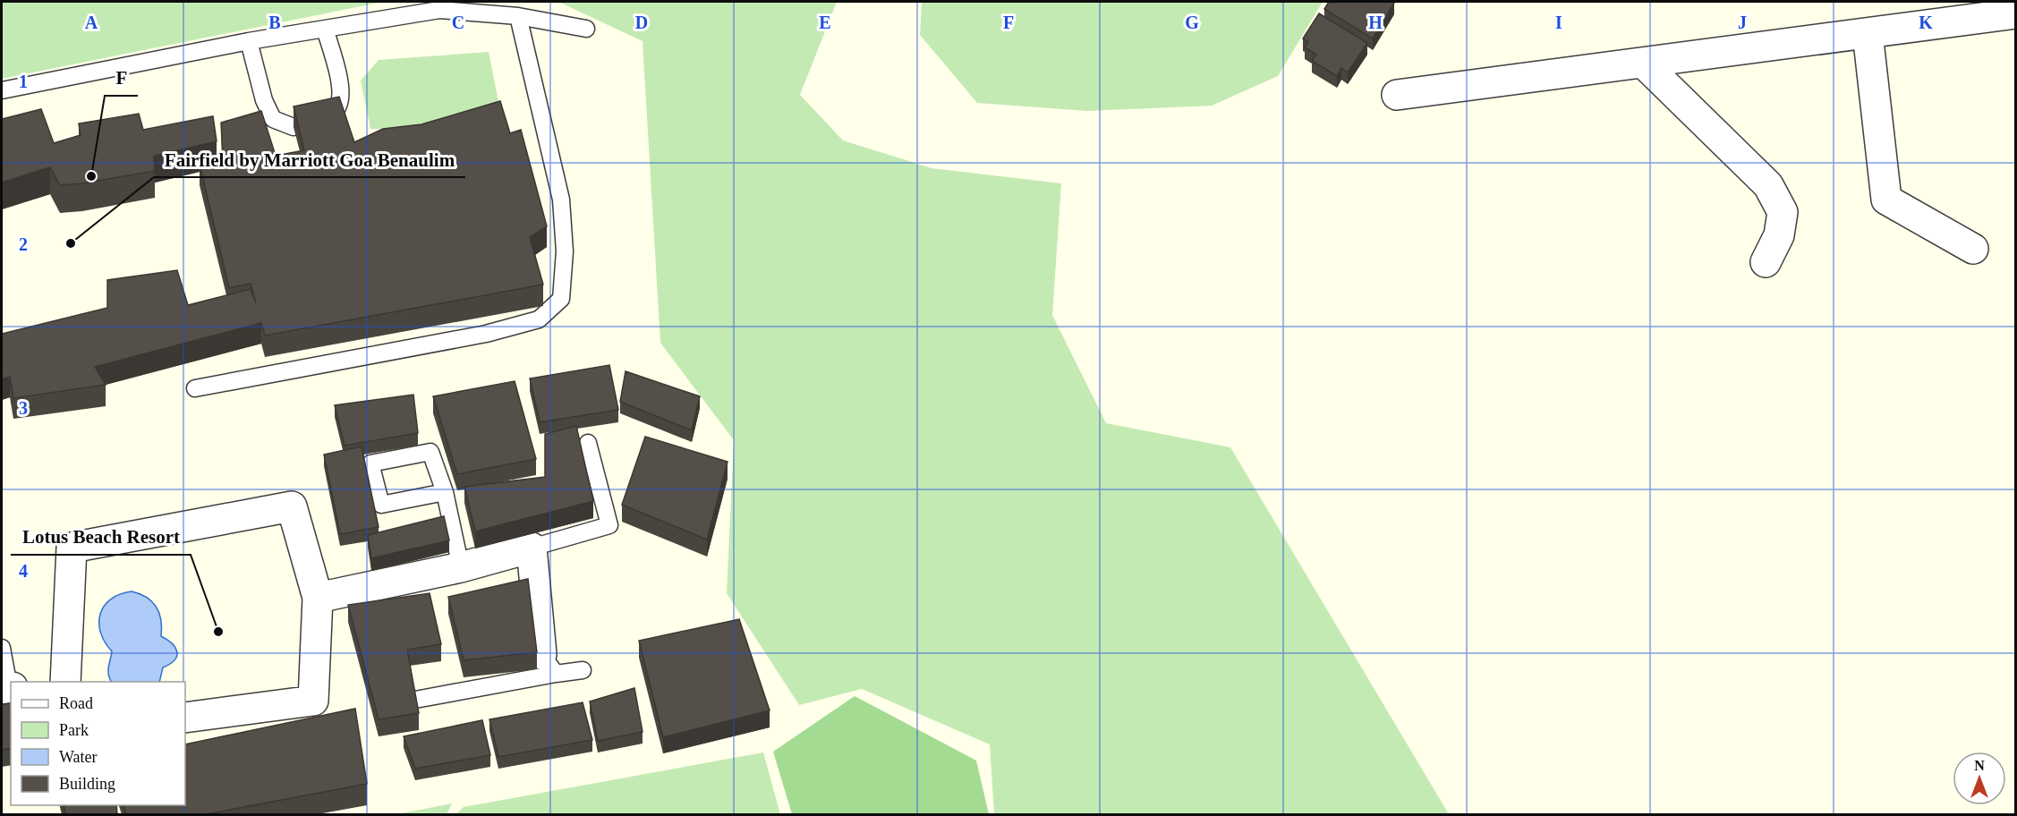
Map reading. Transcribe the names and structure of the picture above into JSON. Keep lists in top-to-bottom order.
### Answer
{
  "places": ["F", "Fairfield by Marriott Goa Benaulim", "Lotus Beach Resort"],
  "legend": [
    "Road",
    "Park",
    "Water",
    "Building"
  ],
  "north": "top",
  "grid": {
    "columns": [
      "A",
      "B",
      "C",
      "D",
      "E",
      "F",
      "G",
      "H",
      "I",
      "J",
      "K"
    ],
    "rows": [
      "1",
      "2",
      "3",
      "4"
    ]
  }
}
